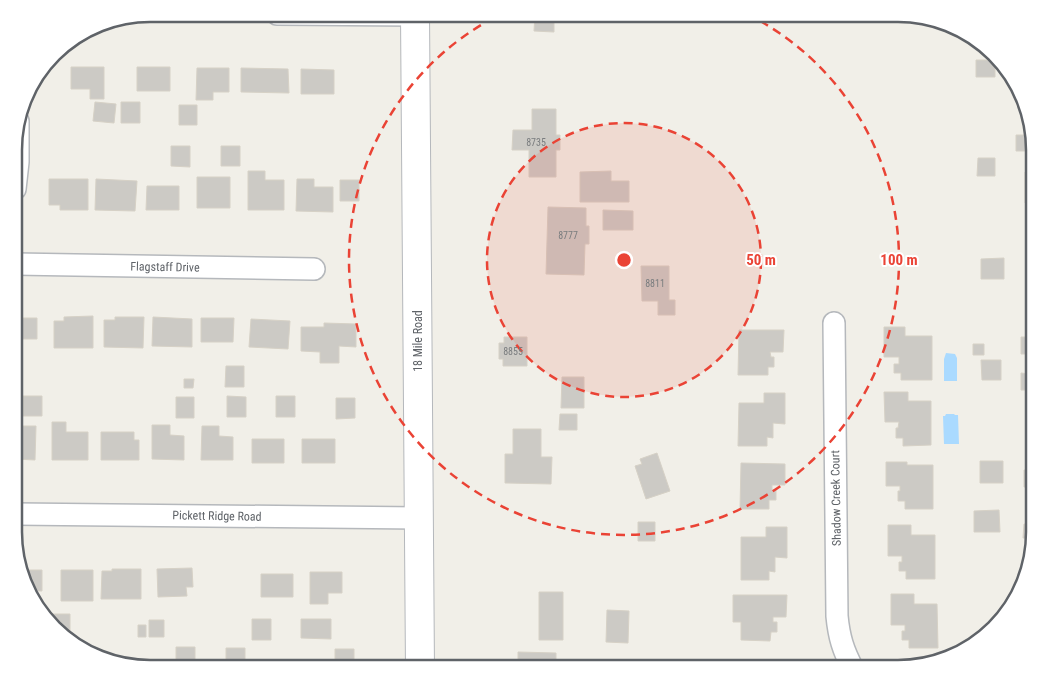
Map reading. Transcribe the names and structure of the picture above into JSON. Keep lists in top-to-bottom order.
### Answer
{
  "streets": {
    "street": [
      "Flagstaff Drive",
      "18 Mile Road",
      "Shadow Creek Court",
      "Pickett Ridge Road"
    ]
  },
  "crossings": [
    ["18 Mile Road", "Pickett Ridge Road"]
  ],
  "house_numbers": [
    "8735",
    "8777",
    "8811",
    "8855"
  ],
  "rings": ["50 m", "100 m"]
}
